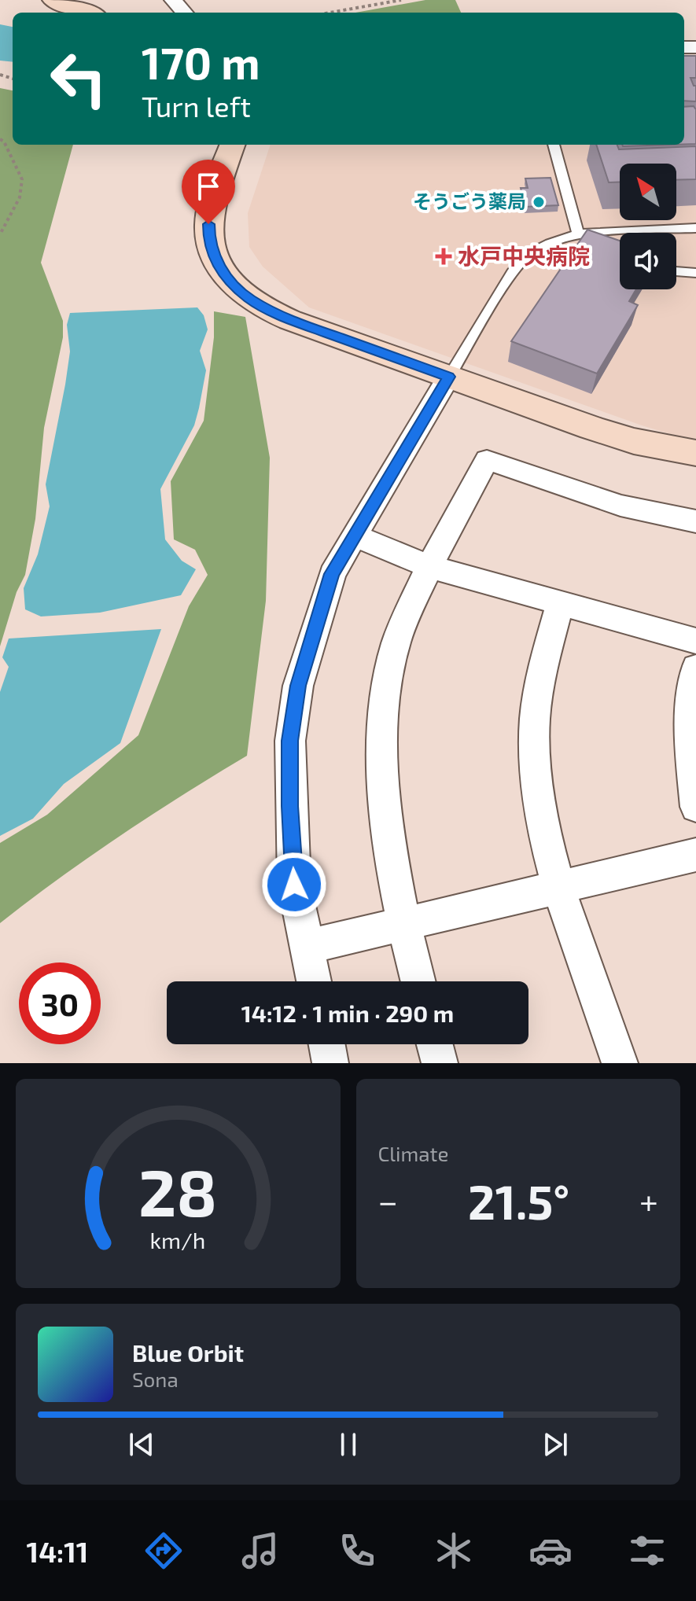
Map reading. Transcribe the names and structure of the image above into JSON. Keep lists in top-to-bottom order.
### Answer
{
  "places": {
    "other": ["そうごう薬局"],
    "health": ["水戸中央病院"]
  },
  "north": "top left",
  "page": {
    "turn": ["170 m", "Turn left"],
    "limit": "30",
    "trip": "14:12 · 1 min · 290 m",
    "tile": "Climate",
    "heat": ["−", "21.5°", "+"],
    "song": ["Blue Orbit", "Sona"],
    "tabs": "14:11",
    "gauge": ["28", "km/h"]
  }
}
